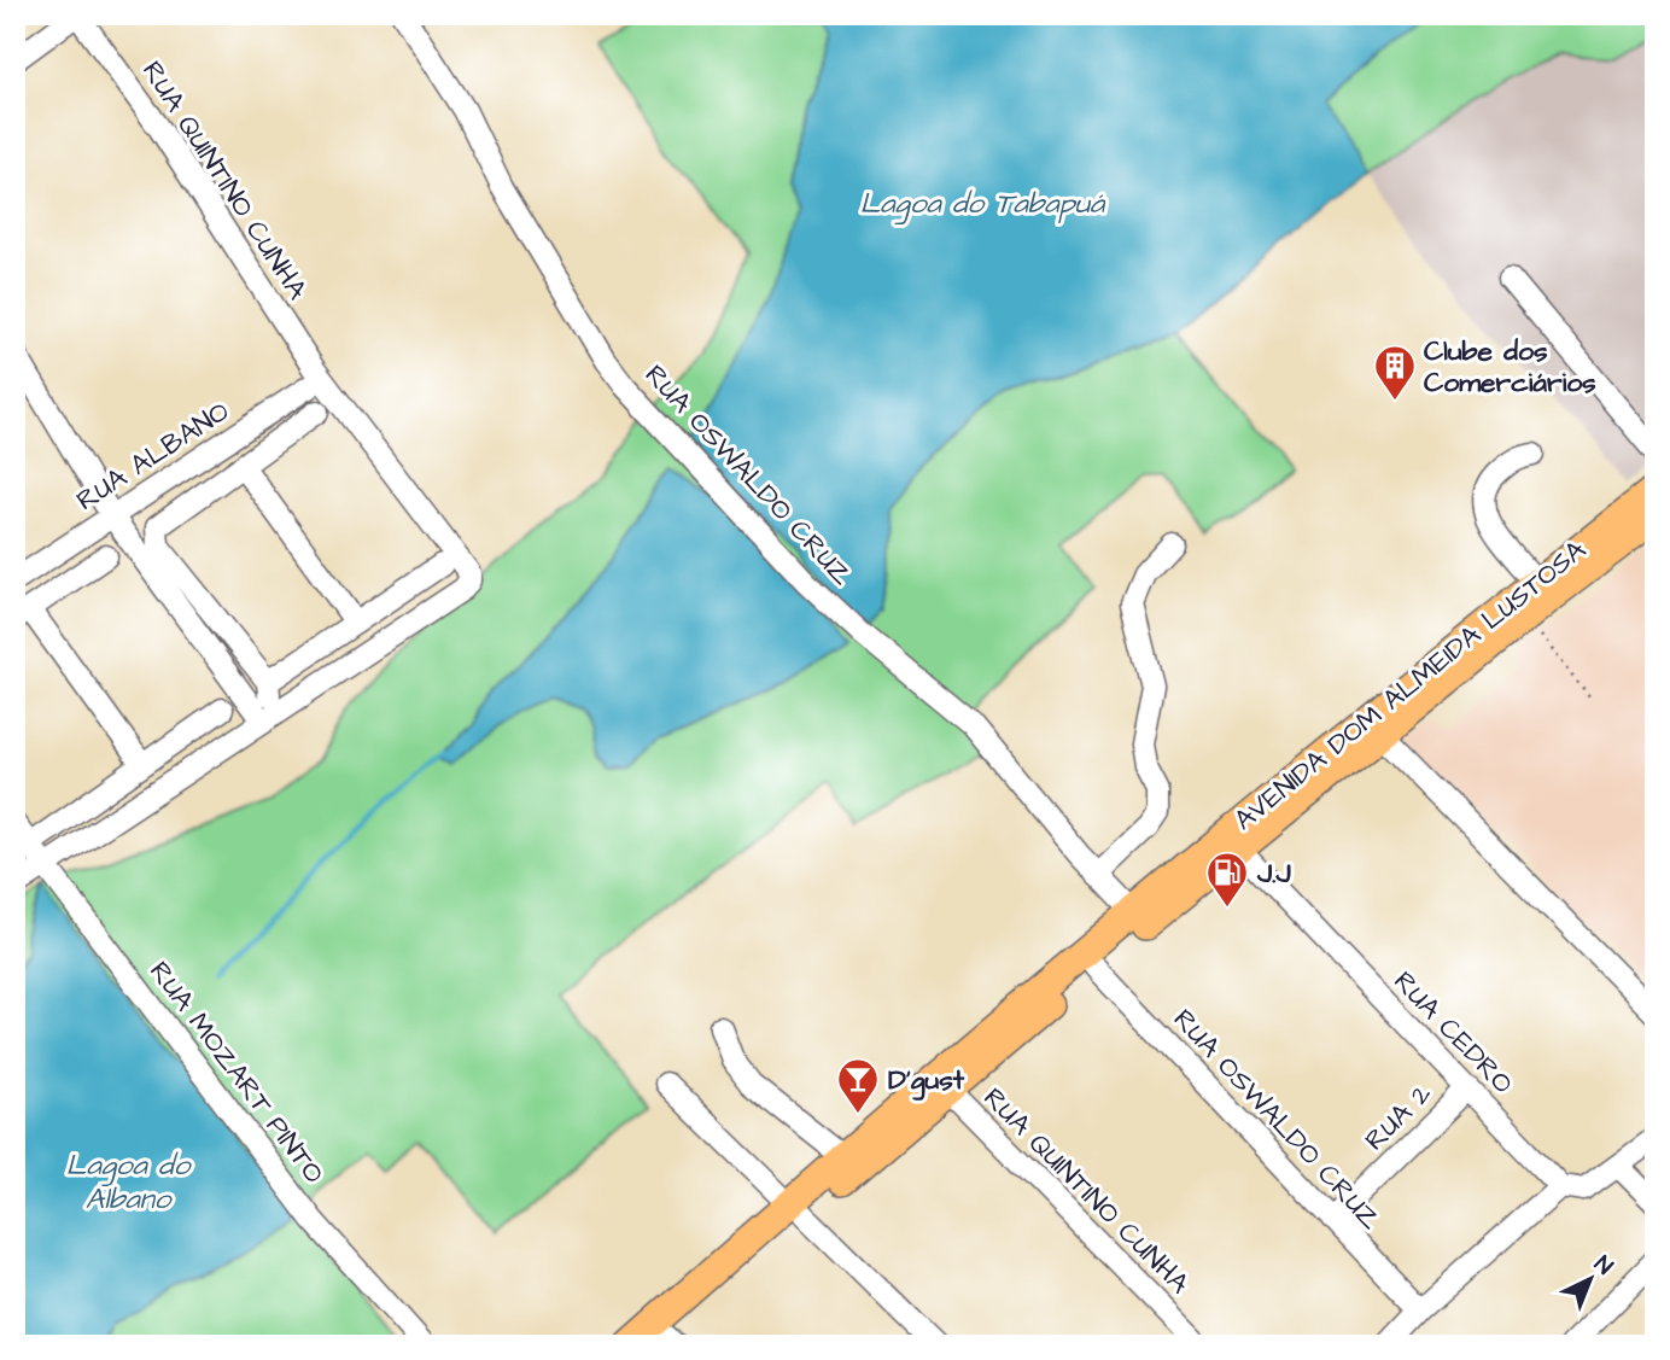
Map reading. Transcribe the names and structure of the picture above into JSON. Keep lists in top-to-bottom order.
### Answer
{
  "streets": {
    "main road": ["AVENIDA DOM ALMEIDA LUSTOSA"],
    "street": [
      "RUA QUINTINO CUNHA",
      "RUA ALBANO",
      "RUA OSWALDO CRUZ",
      "RUA CEDRO",
      "RUA MOZART PINTO",
      "RUA 2"
    ]
  },
  "crossings": [
    ["RUA QUINTINO CUNHA", "RUA ALBANO"],
    ["RUA QUINTINO CUNHA", "AVENIDA DOM ALMEIDA LUSTOSA"],
    ["RUA OSWALDO CRUZ", "AVENIDA DOM ALMEIDA LUSTOSA"],
    ["RUA OSWALDO CRUZ", "RUA 2"],
    ["AVENIDA DOM ALMEIDA LUSTOSA", "RUA CEDRO"],
    ["RUA CEDRO", "RUA 2"]
  ],
  "water": ["Lagoa do Tabapuá", "Lagoa do Albano"],
  "places": {
    "building": ["Clube dos Comerciários"],
    "fuel station": ["J.J"],
    "bar": ["D'gust"]
  },
  "north": "top right"
}
